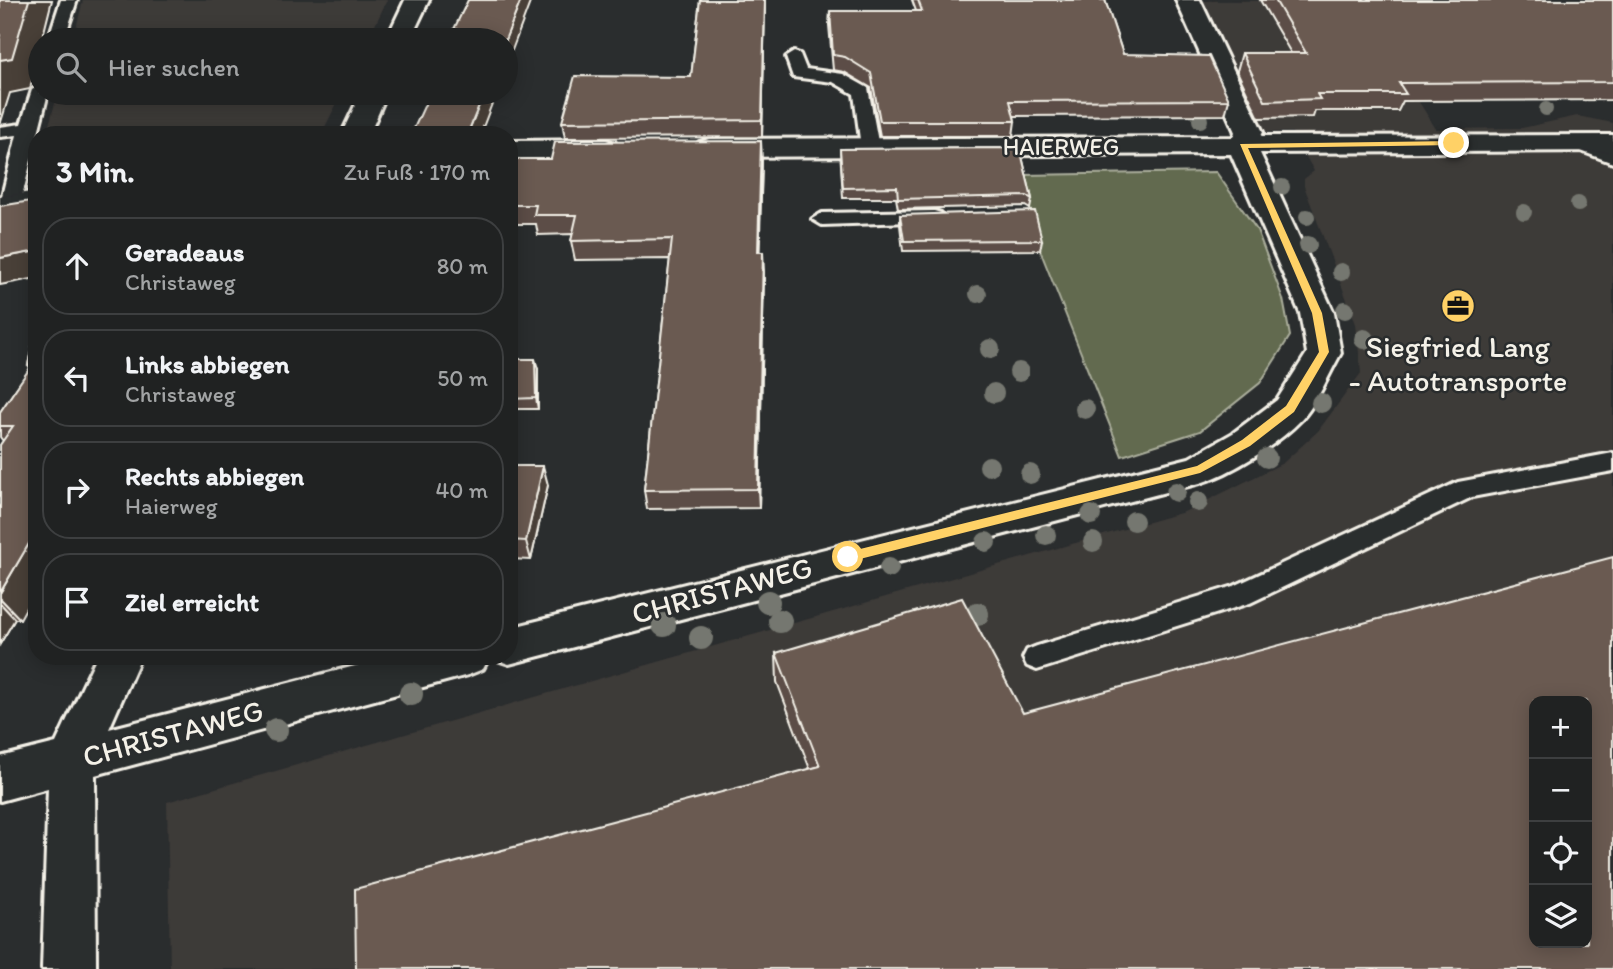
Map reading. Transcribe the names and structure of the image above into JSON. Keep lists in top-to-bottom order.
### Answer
{
  "streets": {
    "street": ["HAIERWEG", "CHRISTAWEG"]
  },
  "crossings": [
    ["HAIERWEG", "CHRISTAWEG"]
  ],
  "places": {
    "office": ["Siegfried Lang - Autotransporte"]
  },
  "page": {
    "search": "Hier suchen",
    "heading": ["3 Min.", "Zu Fuß · 170 m"],
    "list": [
      ["Geradeaus", "Christaweg", "80 m"],
      ["Links abbiegen", "Christaweg", "50 m"],
      ["Rechts abbiegen", "Haierweg", "40 m"],
      "Ziel erreicht"
    ],
    "map_buttons": ["+", "−"]
  }
}
